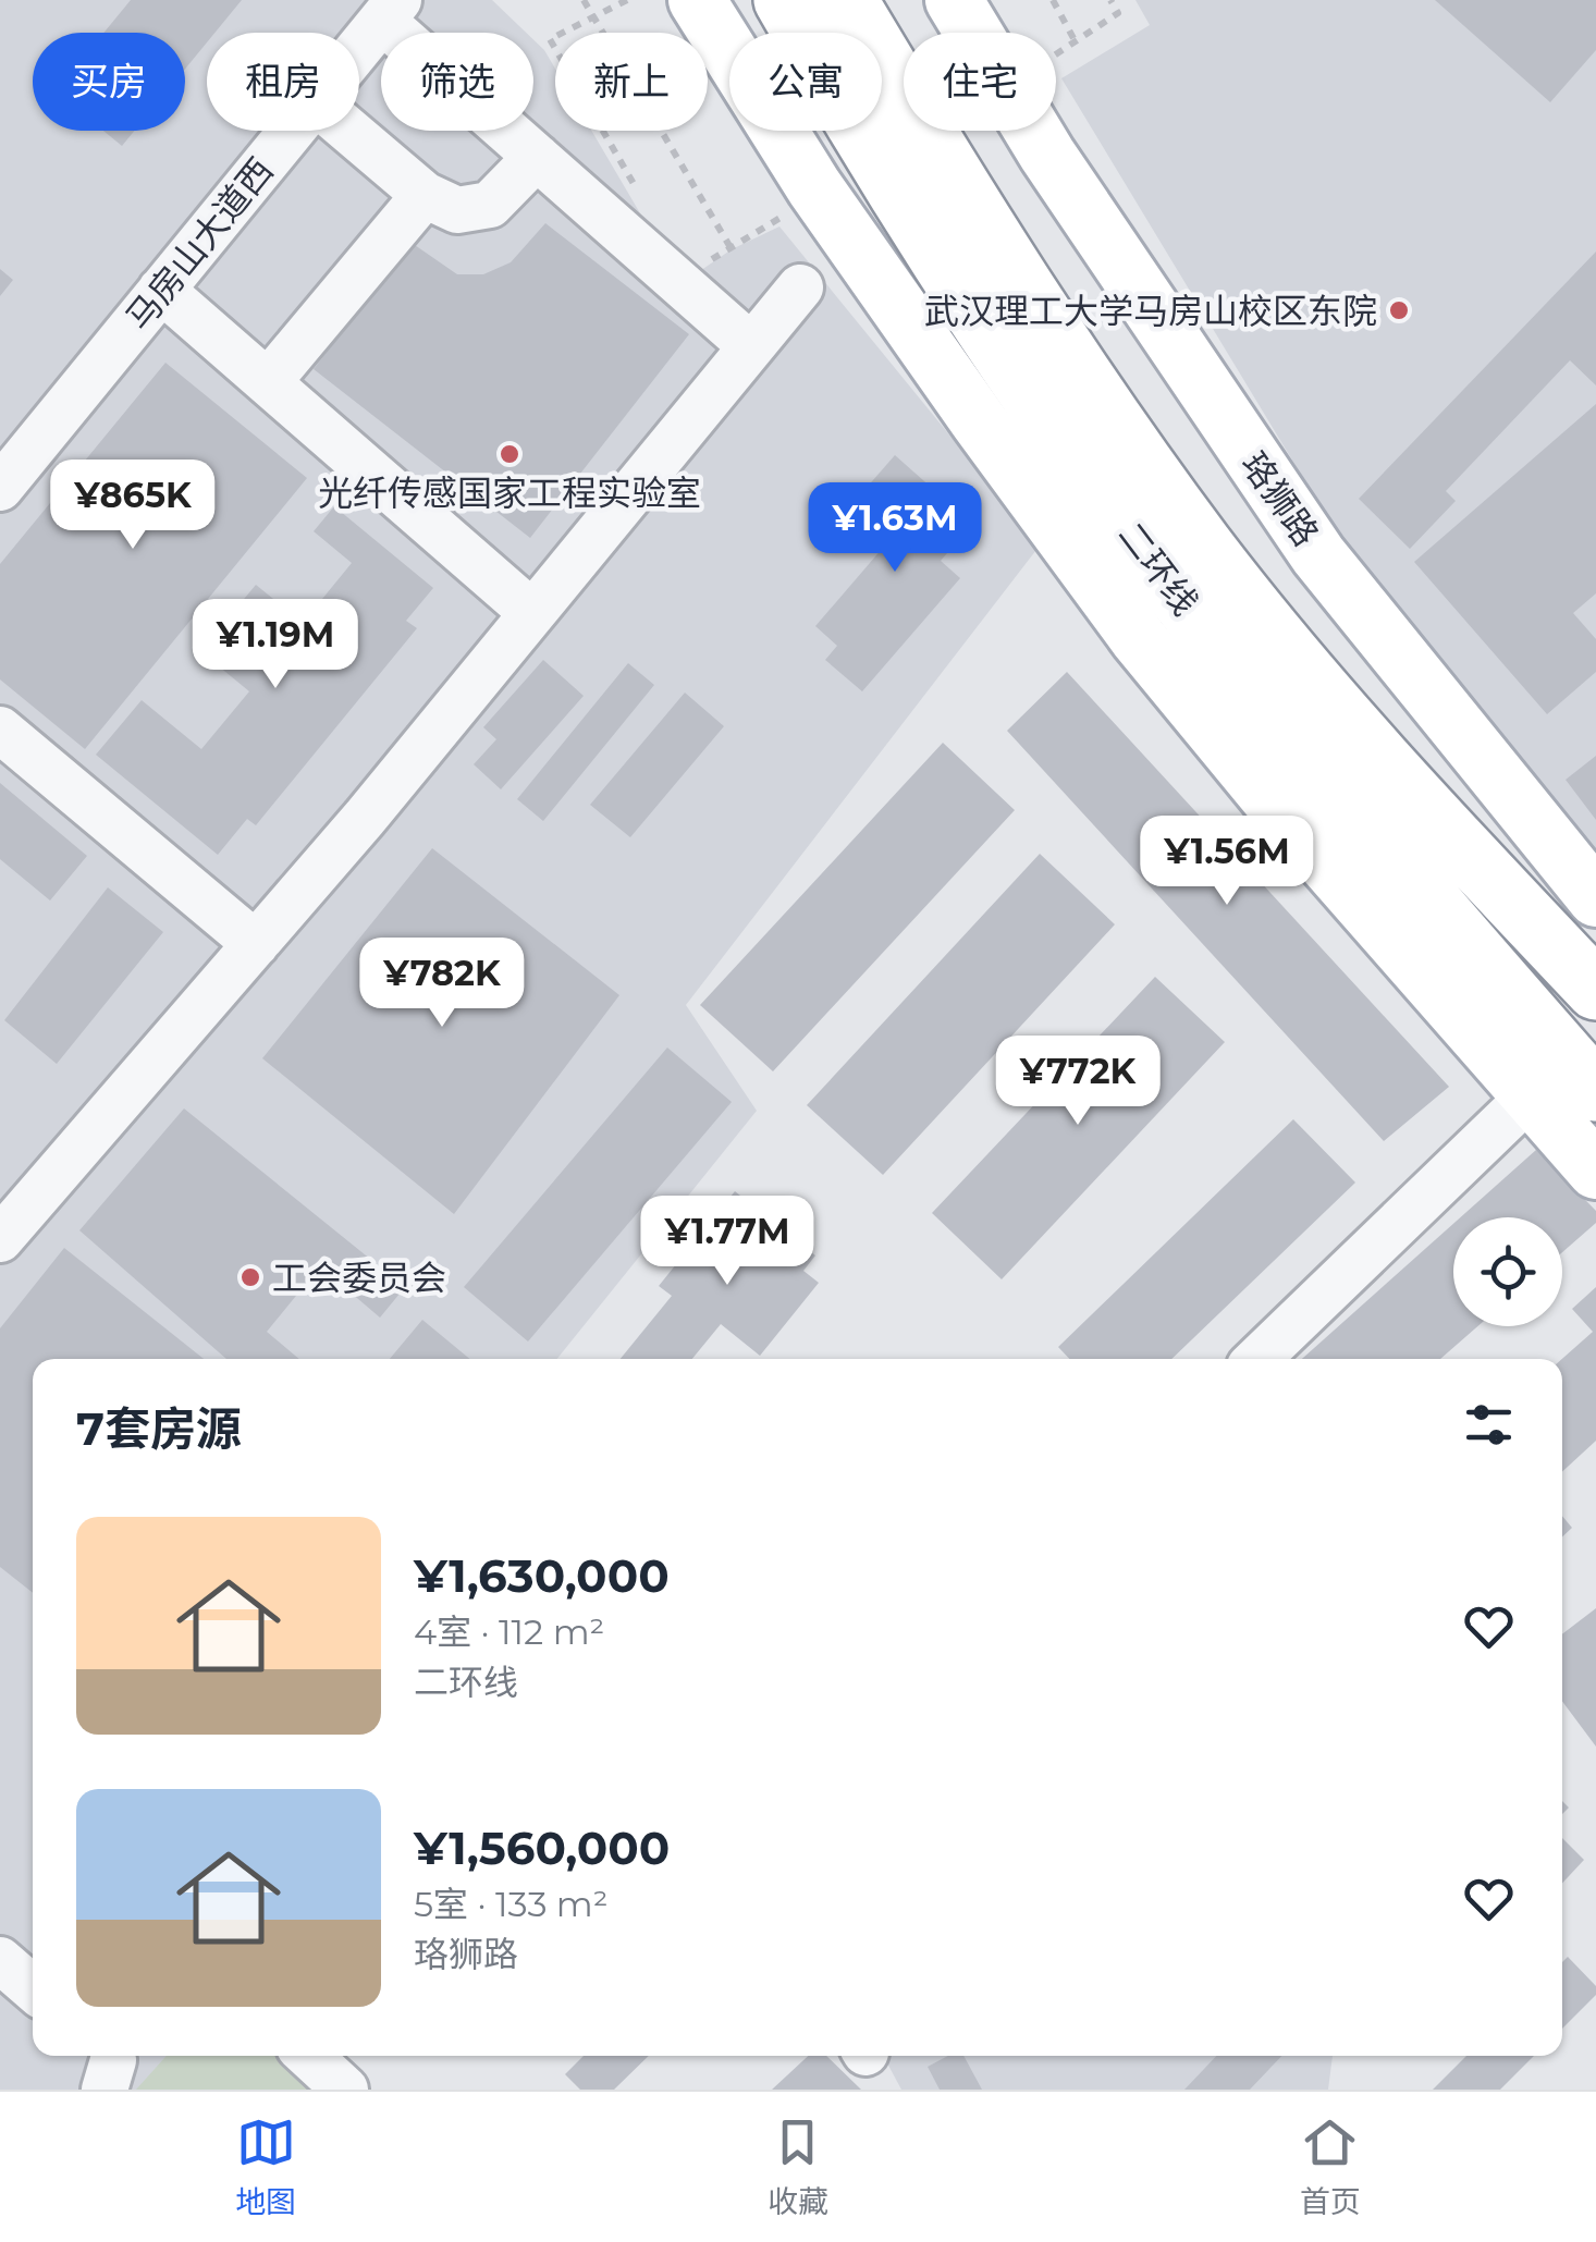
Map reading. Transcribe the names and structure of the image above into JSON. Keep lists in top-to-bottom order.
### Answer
{
  "streets": {
    "highway": ["二环线"],
    "main road": ["珞狮路"],
    "street": ["马房山大道西"]
  },
  "places": ["武汉理工大学马房山校区东院", "光纤传感国家工程实验室", "工会委员会"],
  "page": {
    "chip": [
      "买房",
      "租房",
      "筛选",
      "新上",
      "公寓",
      "住宅"
    ],
    "price": [
      "¥865K",
      "¥1.63M",
      "¥1.19M",
      "¥1.56M",
      "¥782K",
      "¥772K",
      "¥1.77M"
    ],
    "heading": "7套房源",
    "list": [
      {
        "name": "¥1,630,000",
        "note": "4室 · 112 m² · 二环线"
      },
      {
        "name": "¥1,560,000",
        "note": "5室 · 133 m² · 珞狮路"
      }
    ],
    "tabs": ["地图", "收藏", "首页"]
  }
}
